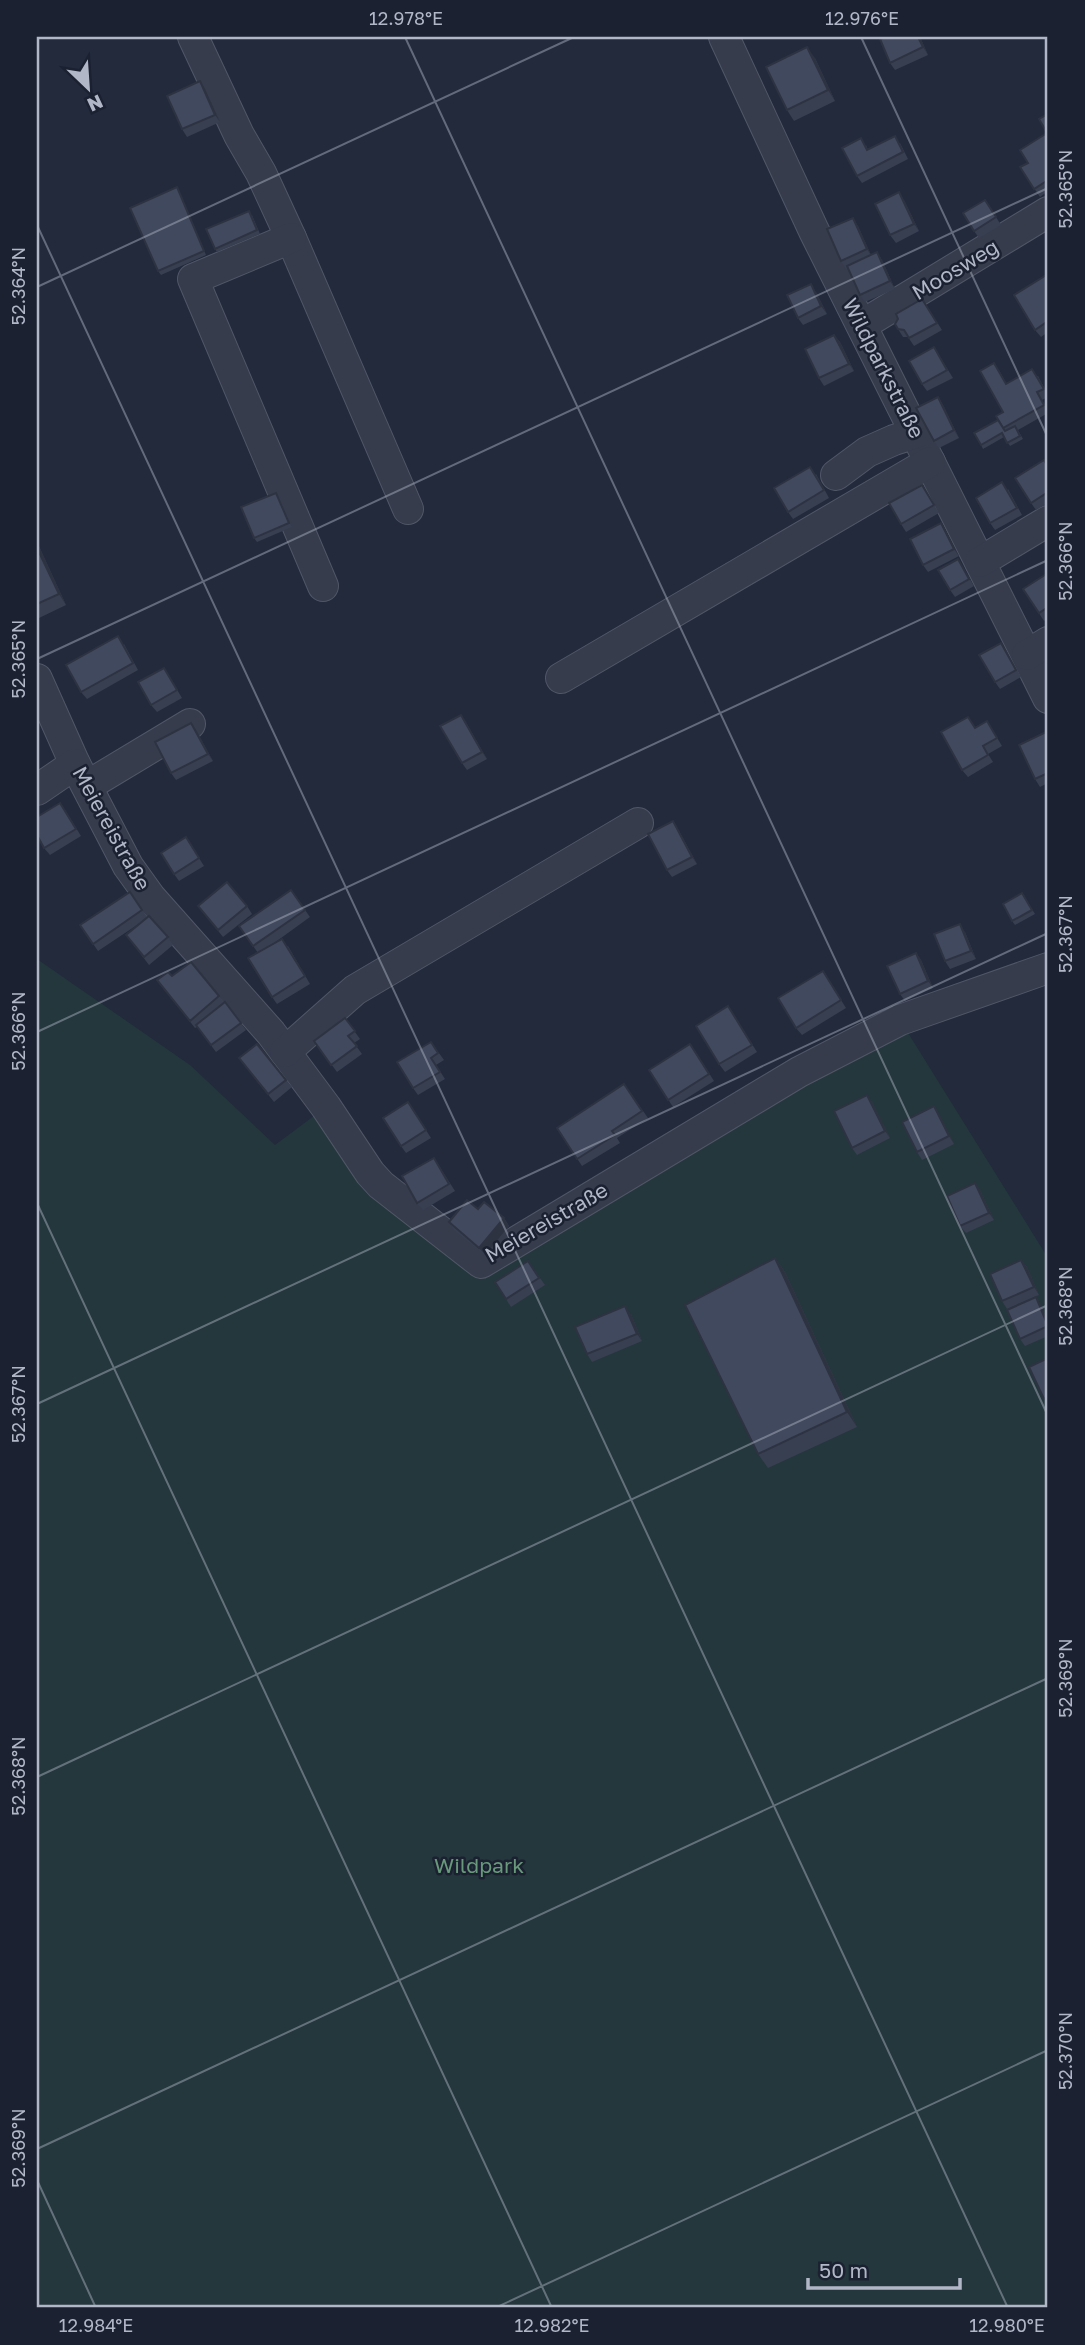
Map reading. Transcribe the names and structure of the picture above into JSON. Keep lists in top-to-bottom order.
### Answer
{
  "streets": {
    "street": ["Moosweg", "Wildparkstraße", "Meiereistraße"]
  },
  "crossings": [
    ["Moosweg", "Wildparkstraße"]
  ],
  "parks": ["Wildpark"],
  "scale_bar": "50 m",
  "north": "bottom right",
  "coordinates": [
    "12.978°E",
    "12.976°E",
    "52.365°N",
    "52.364°N",
    "52.366°N",
    "52.367°N",
    "52.368°N",
    "52.369°N",
    "52.370°N",
    "12.984°E",
    "12.982°E",
    "12.980°E"
  ]
}
